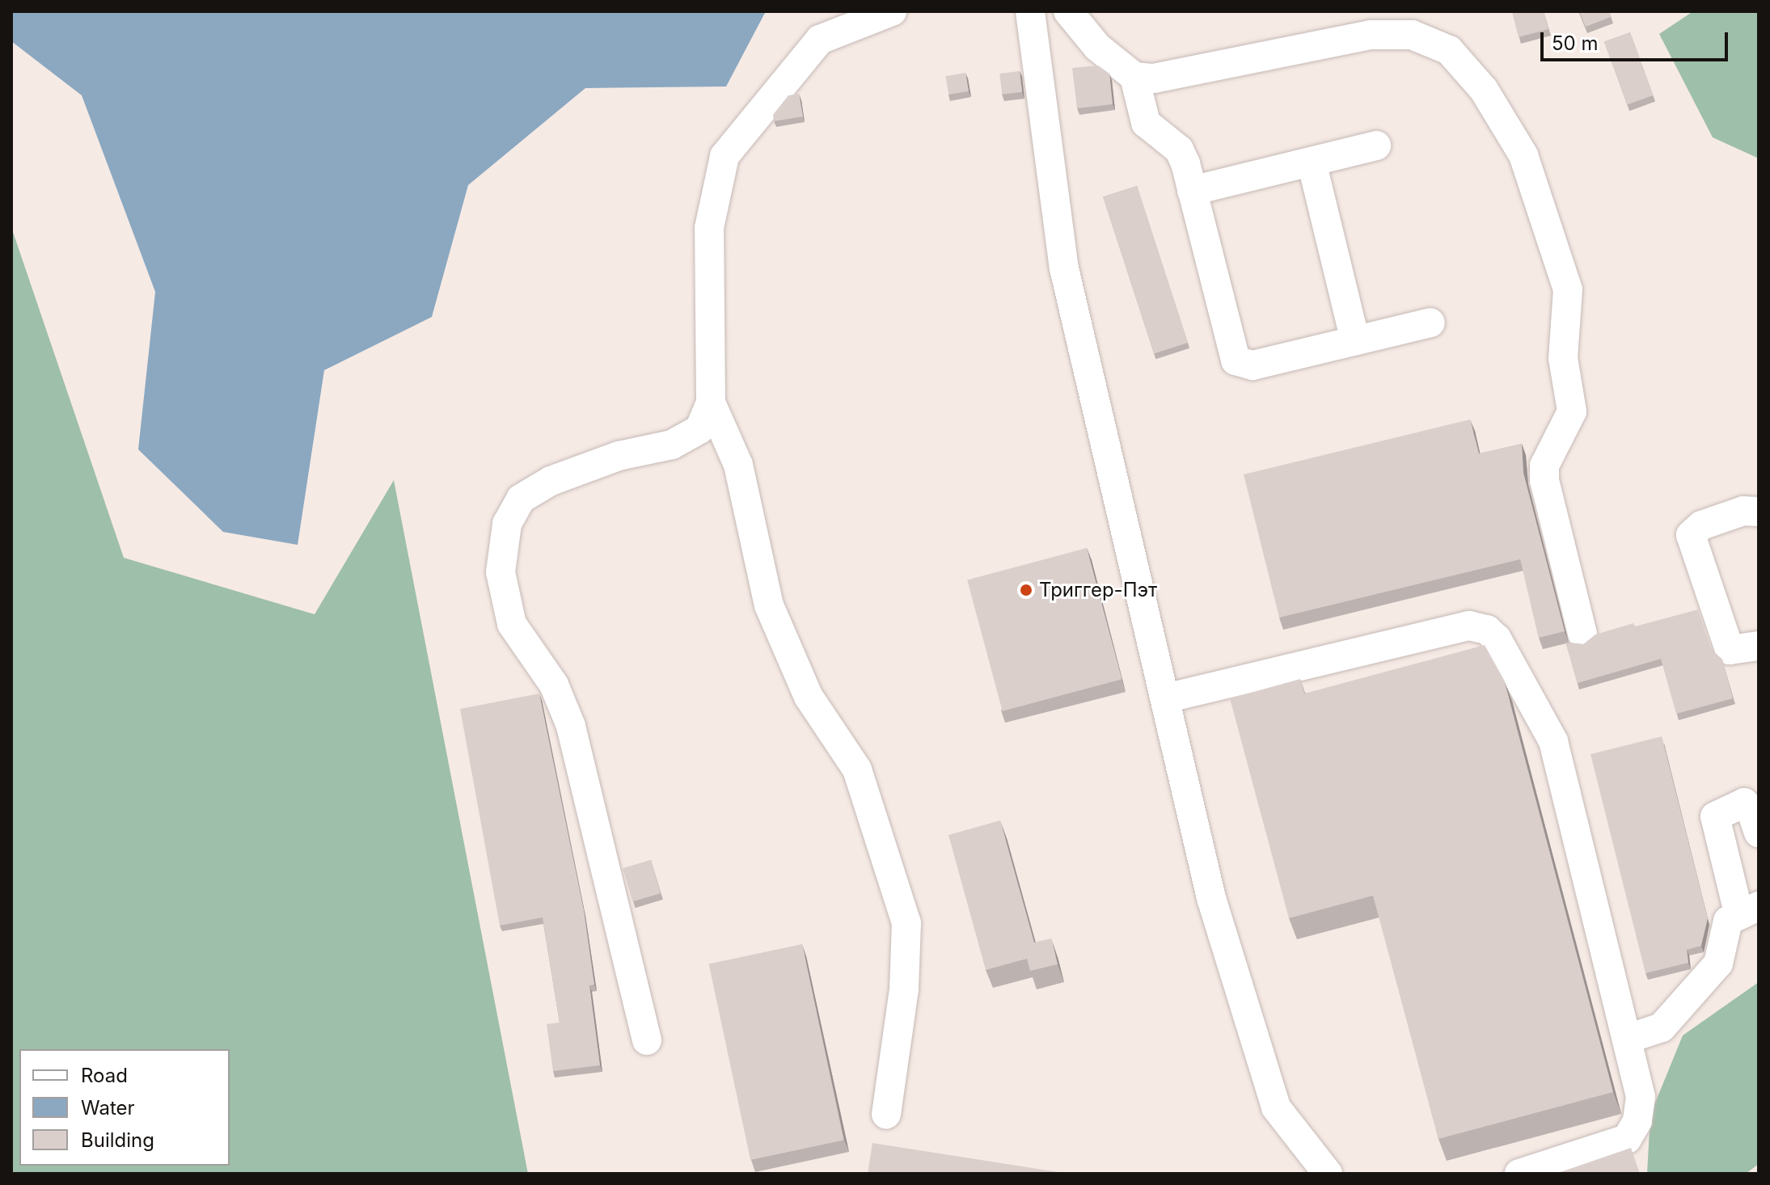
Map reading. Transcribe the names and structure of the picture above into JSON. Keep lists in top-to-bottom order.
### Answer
{
  "places": ["Триггер-Пэт"],
  "legend": ["Road", "Water", "Building"],
  "scale_bar": "50 m"
}
